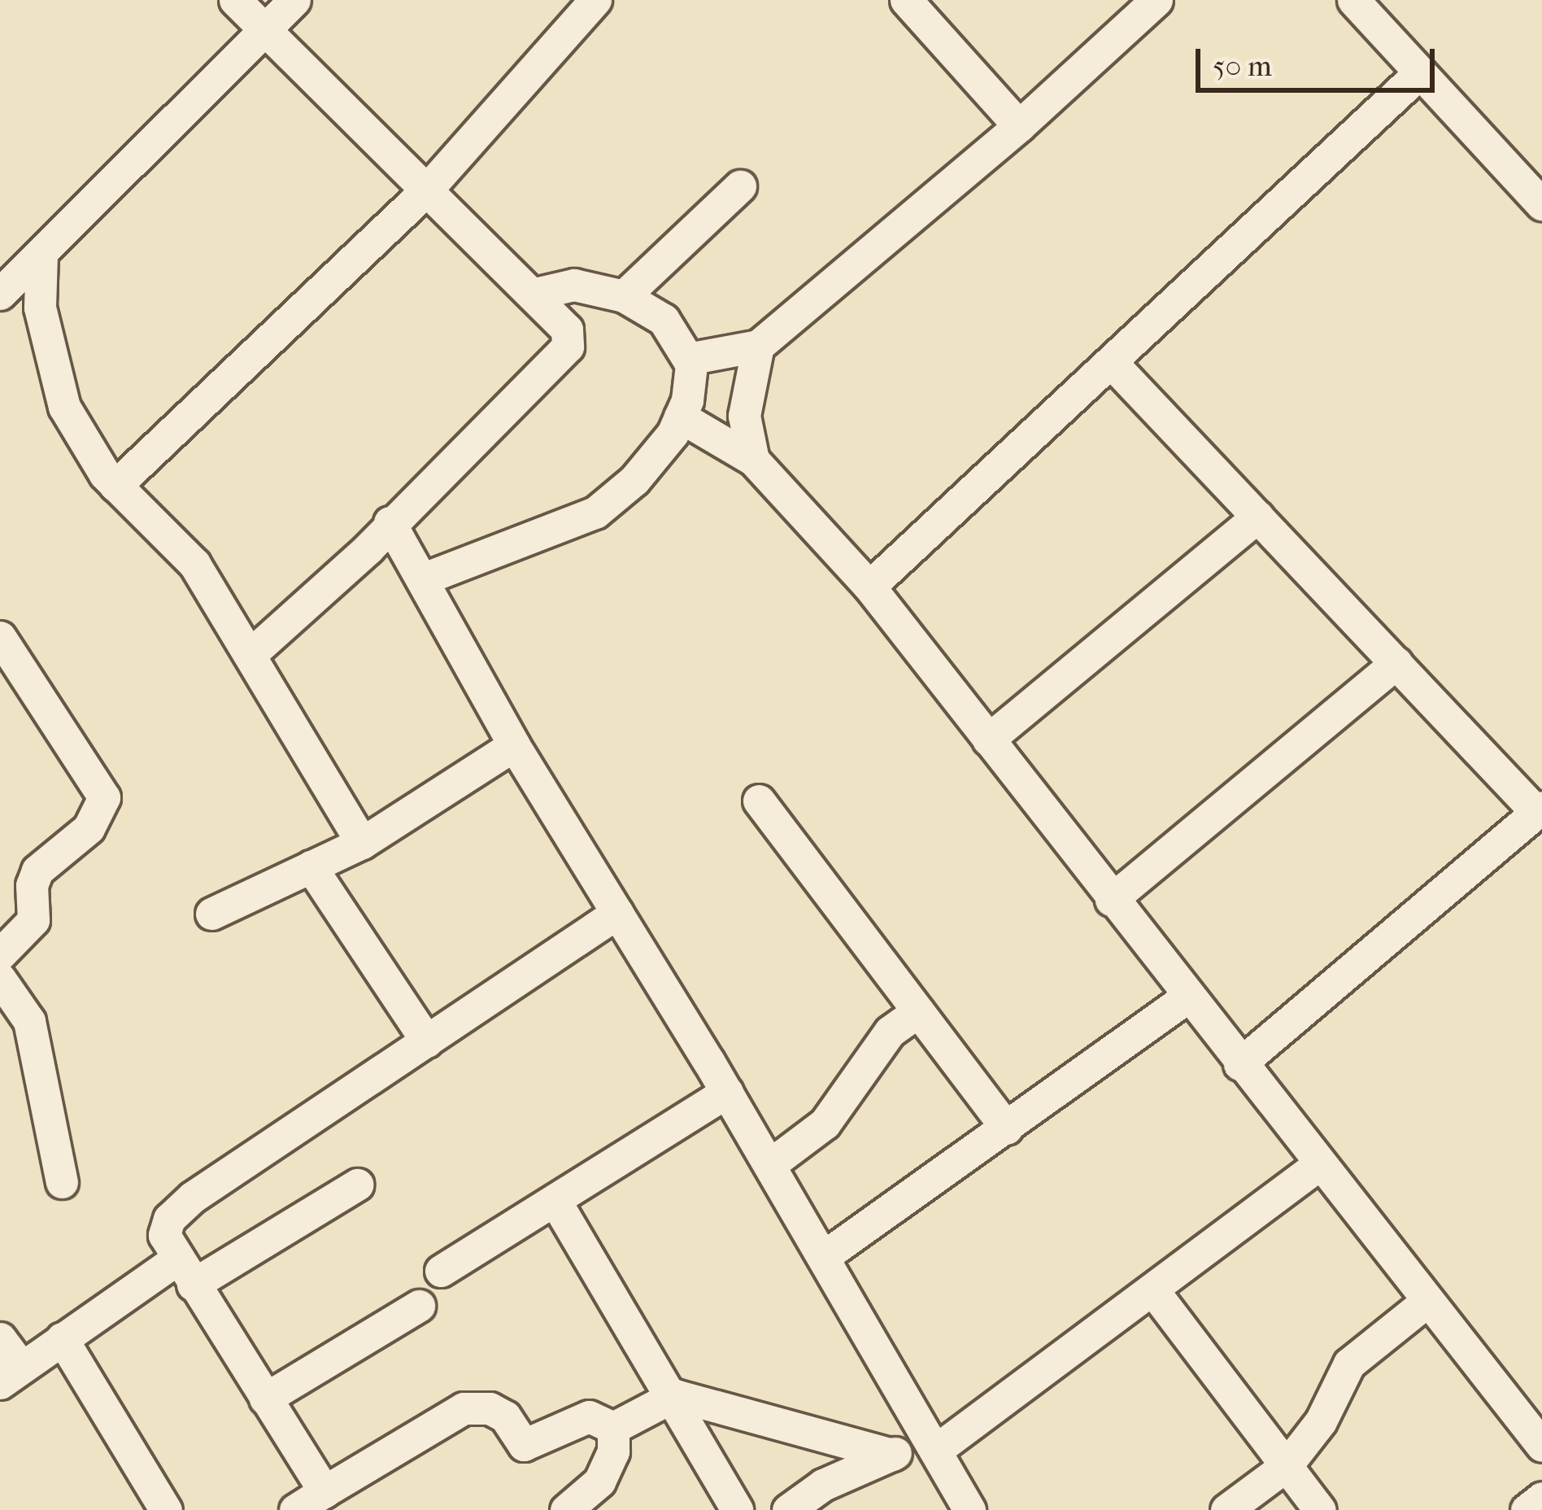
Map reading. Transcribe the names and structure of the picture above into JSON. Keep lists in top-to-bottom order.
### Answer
{
  "scale_bar": "50 m"
}
